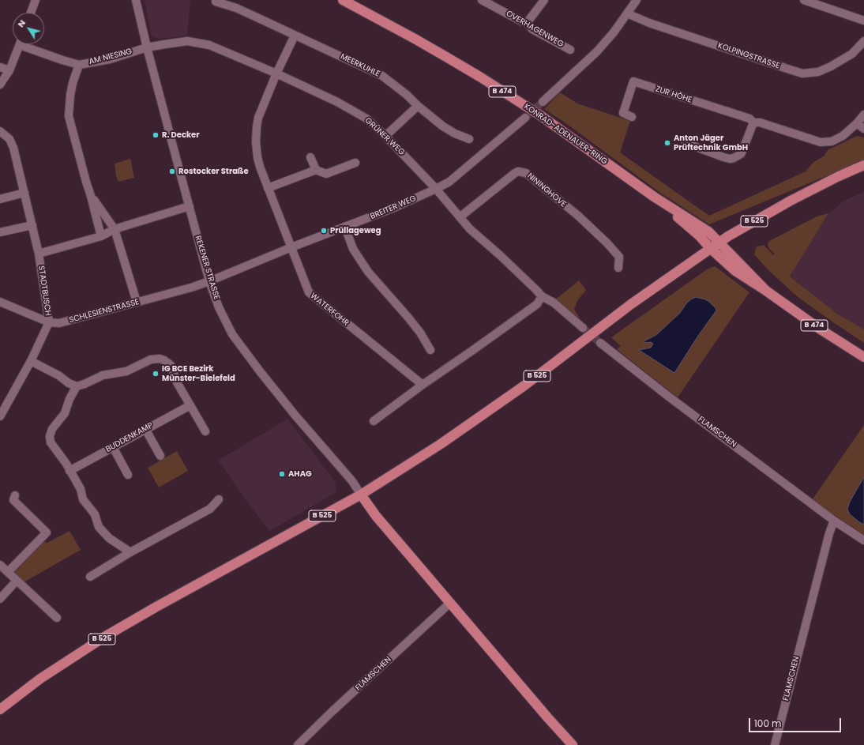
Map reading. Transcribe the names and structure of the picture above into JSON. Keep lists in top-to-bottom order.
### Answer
{
  "streets": {
    "main road": ["B 474", "KONRAD-ADENAUER-RING", "B 525"],
    "street": [
      "OVERHAGENWEG",
      "KOLPINGSTRASSE",
      "AM NIESING",
      "MEERKUHLE",
      "ZUR HÖHE",
      "GRÜNER WEG",
      "NININGHOVE",
      "BREITER WEG",
      "REKENER STRASSE",
      "STADTBUSCH",
      "WATERFOHR",
      "SCHLESIENSTRASSE",
      "FLAMSCHEN",
      "BUDDENKAMP"
    ]
  },
  "crossings": [
    ["AM NIESING", "GRÜNER WEG"],
    ["AM NIESING", "REKENER STRASSE"],
    ["B 474", "KONRAD-ADENAUER-RING"],
    ["B 474", "B 525"],
    ["GRÜNER WEG", "NININGHOVE"],
    ["GRÜNER WEG", "BREITER WEG"],
    ["GRÜNER WEG", "REKENER STRASSE"],
    ["GRÜNER WEG", "WATERFOHR"],
    ["BREITER WEG", "REKENER STRASSE"],
    ["BREITER WEG", "WATERFOHR"],
    ["BREITER WEG", "SCHLESIENSTRASSE"],
    ["B 525", "REKENER STRASSE"],
    ["REKENER STRASSE", "SCHLESIENSTRASSE"],
    ["STADTBUSCH", "SCHLESIENSTRASSE"]
  ],
  "places": [
    "R. Decker",
    "Anton Jäger Prüftechnik GmbH",
    "Rostocker Straße",
    "Prüllageweg",
    "IG BCE Bezirk Münster-Bielefeld",
    "AHAG"
  ],
  "scale_bar": "100 m",
  "north": "top left"
}
